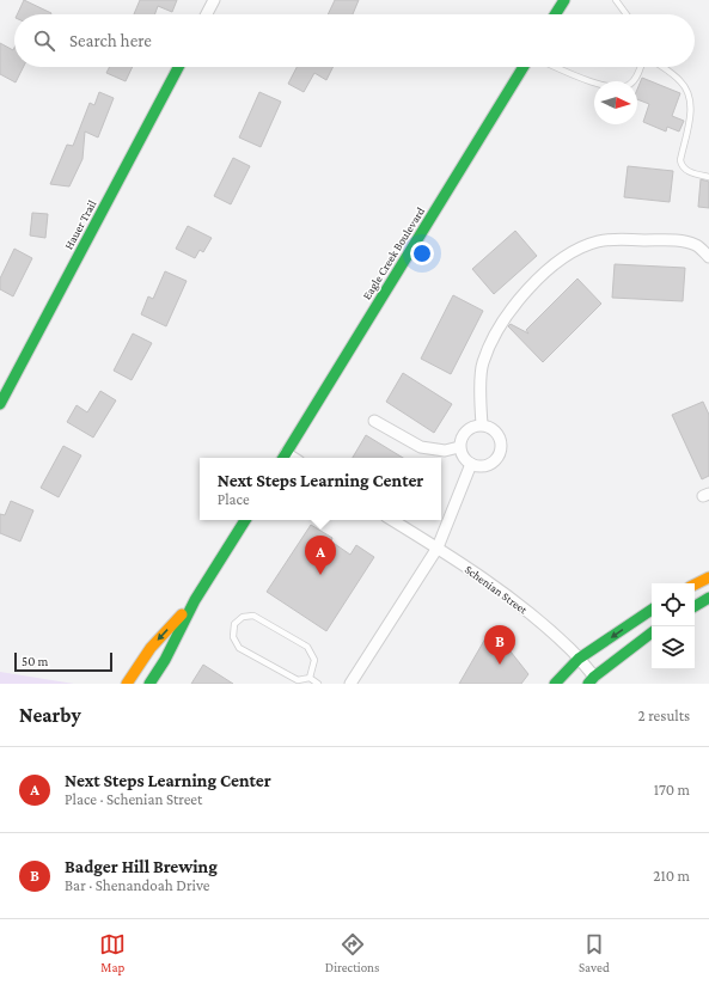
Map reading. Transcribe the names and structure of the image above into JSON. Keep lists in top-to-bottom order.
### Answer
{
  "streets": {
    "street": ["Hauer Trail", "Eagle Creek Boulevard", "Schenian Street"]
  },
  "scale_bar": "50 m",
  "north": "right",
  "page": {
    "search": "Search here",
    "popup": ["Next Steps Learning Center", "Place"],
    "pins": ["A", "B"],
    "scale": "50 m",
    "heading": ["Nearby", "2 results"],
    "list": [
      {
        "mark": "A",
        "name": "Next Steps Learning Center",
        "note": "Place · Schenian Street",
        "value": "170 m"
      },
      {
        "mark": "B",
        "name": "Badger Hill Brewing",
        "note": "Bar · Shenandoah Drive",
        "value": "210 m"
      }
    ],
    "nav": ["Map", "Directions", "Saved"]
  }
}
